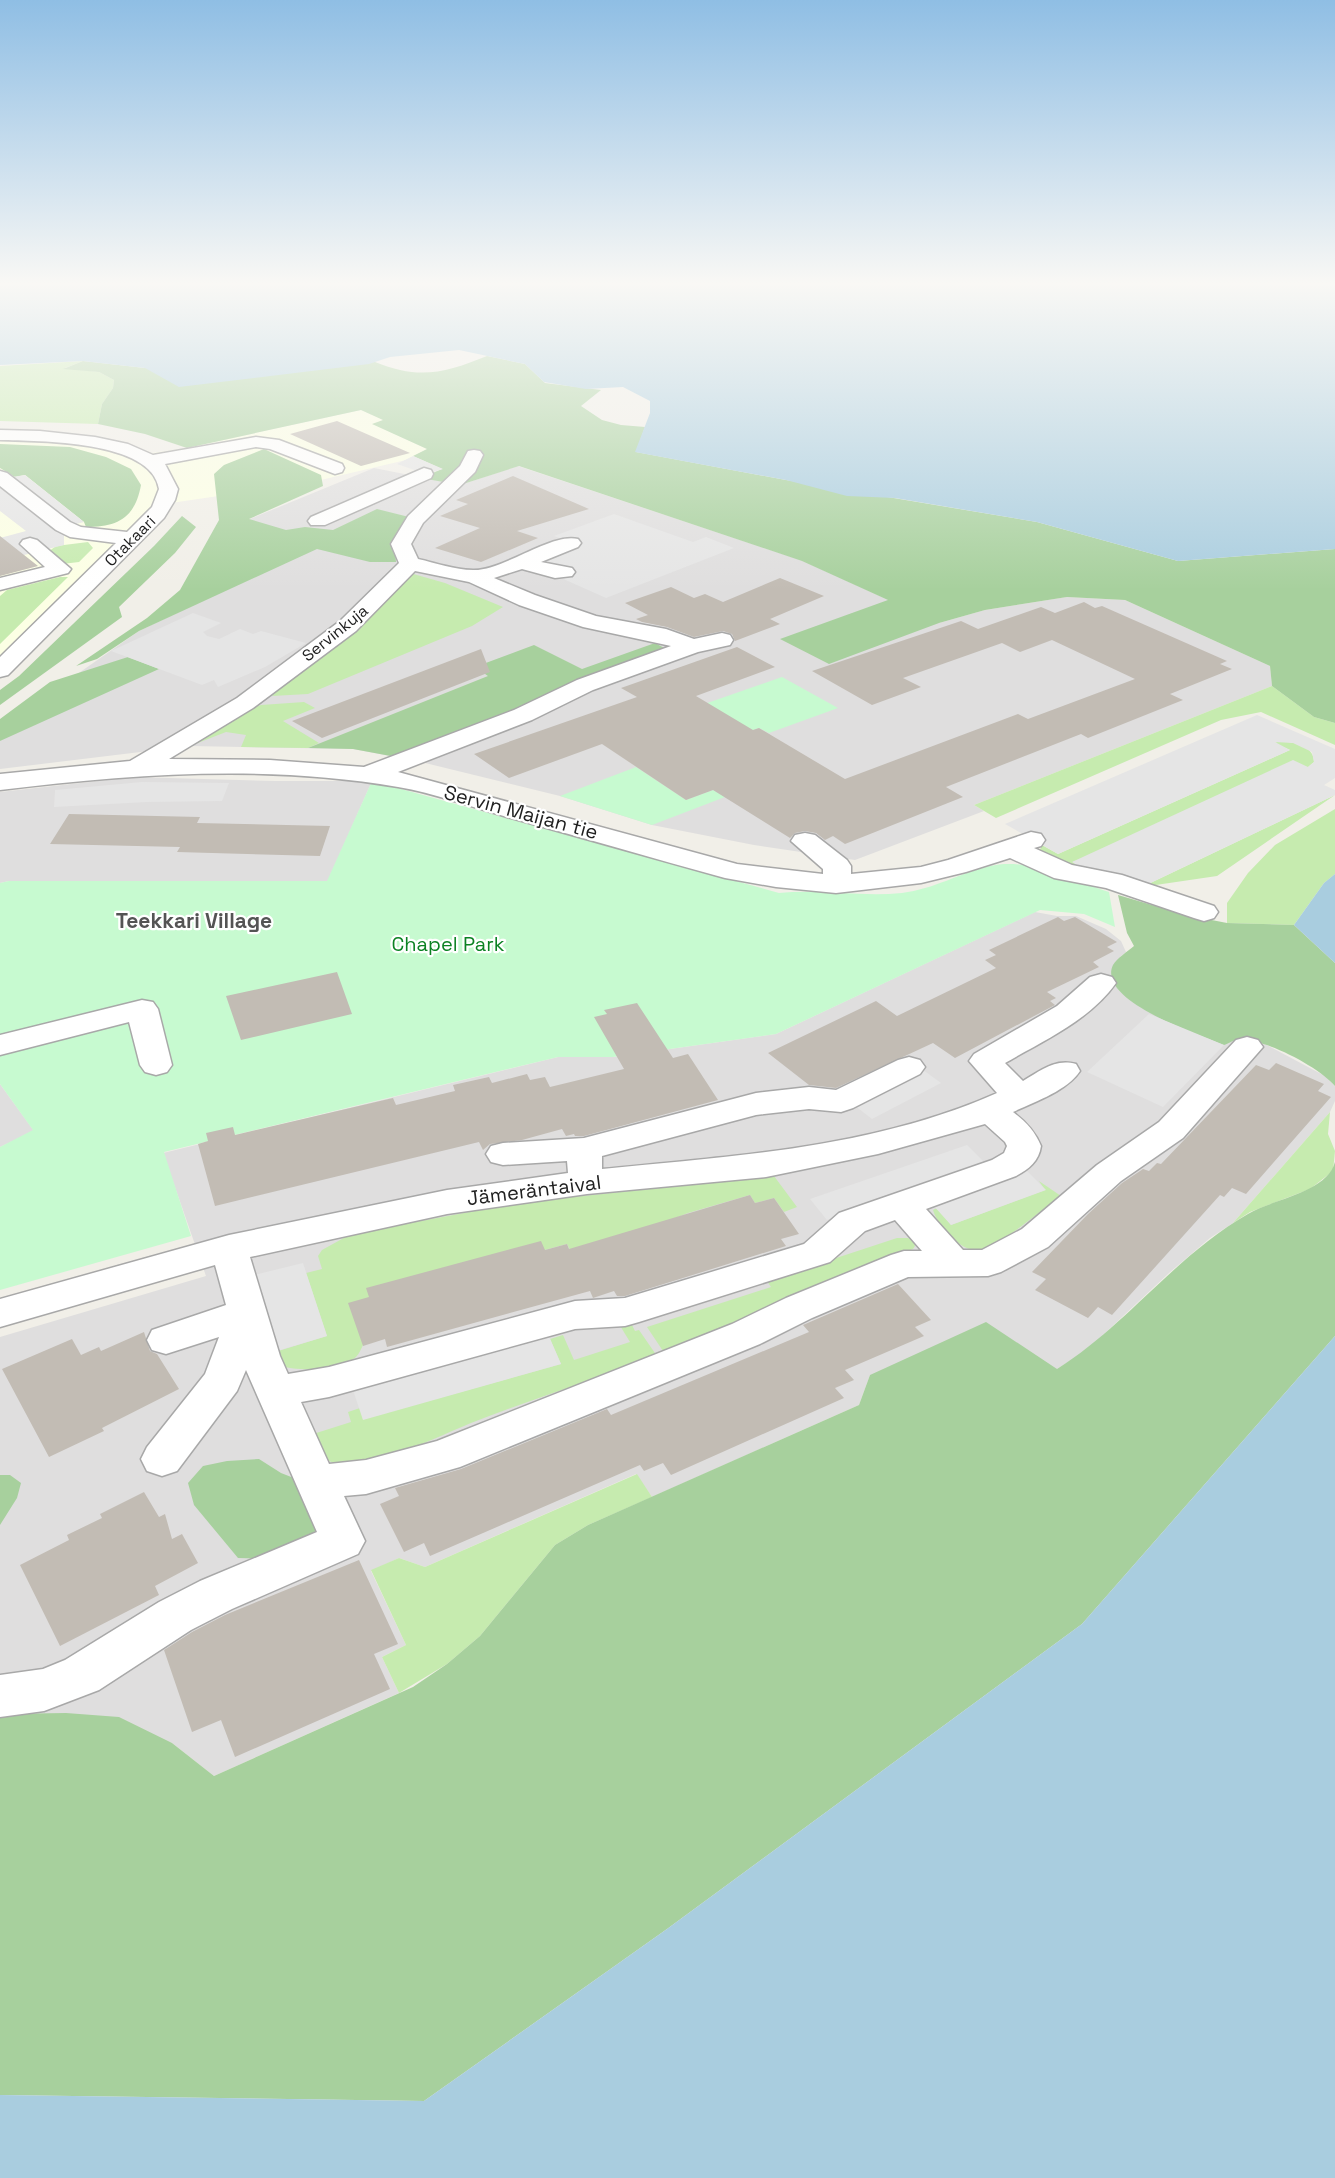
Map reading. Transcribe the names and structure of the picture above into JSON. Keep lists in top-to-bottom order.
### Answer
{
  "streets": {
    "street": [
      "Otakaari",
      "Servinkuja",
      "Servin Maijan tie",
      "Jämeräntaival"
    ]
  },
  "crossings": [
    ["Servinkuja", "Servin Maijan tie"]
  ],
  "districts": ["Teekkari Village"],
  "parks": ["Chapel Park"]
}
